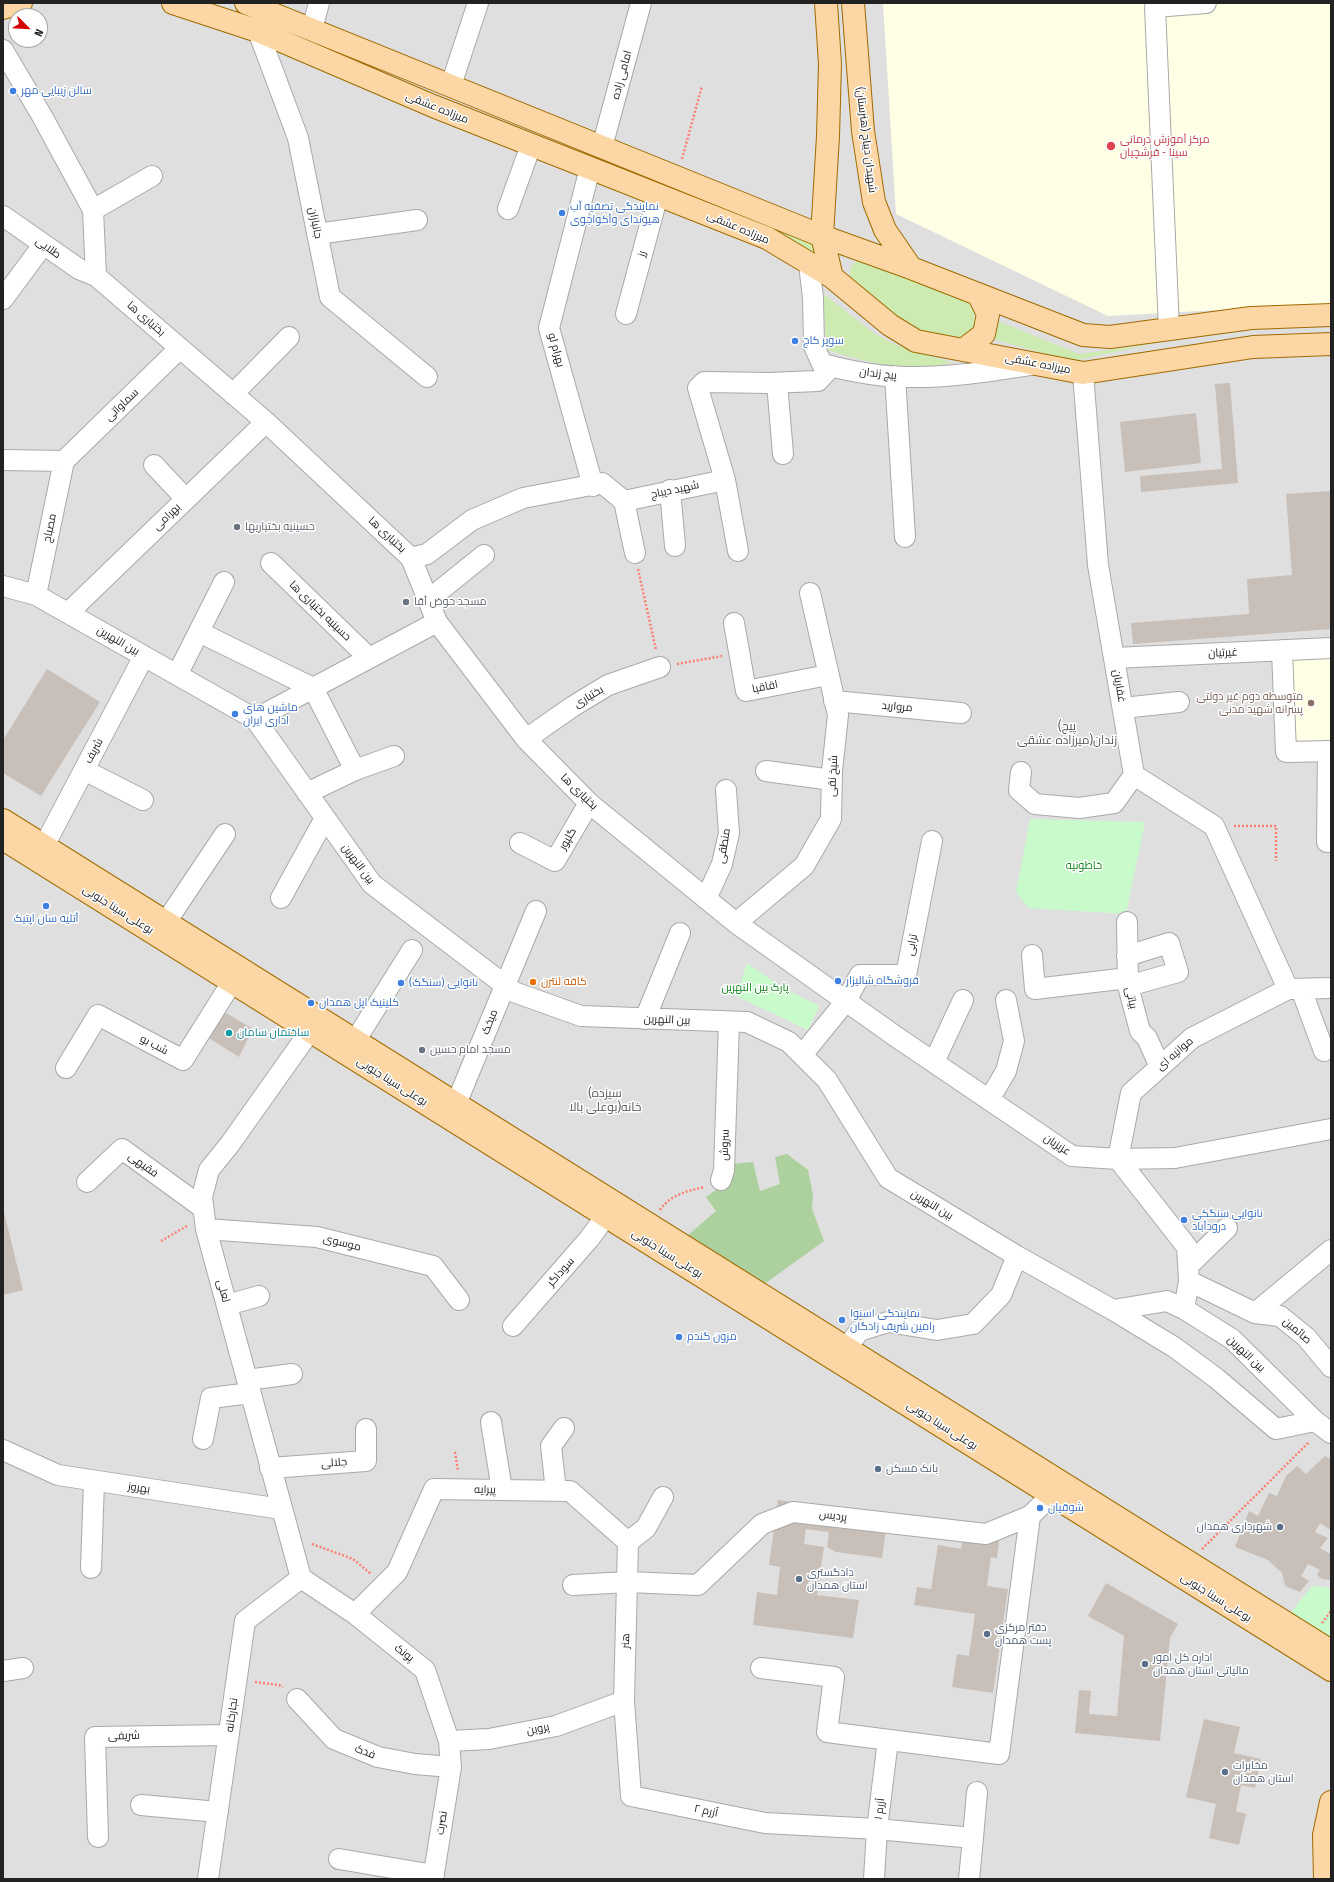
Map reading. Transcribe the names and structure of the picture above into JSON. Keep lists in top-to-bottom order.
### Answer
{
  "streets": {
    "main road": ["میرزاده عشقی", "شهیدان دیباج (هنرستان)", "بوعلی سینا جنوبی"],
    "street": [
      "امامی زاده",
      "جانبازان",
      "طلایی",
      "رز",
      "بختیاری ها",
      "بهرام لو",
      "پیچ زندان",
      "سماواتی",
      "شهید دیباج",
      "بهرامی",
      "مصباح",
      "حسینیه بختیاری ها",
      "بین النهرین",
      "غیرتیان",
      "غفاریان",
      "اقاقیا",
      "بختیاری",
      "مروارید",
      "شریف",
      "شیخ نقی",
      "گلپور",
      "منطقی",
      "ترابی",
      "بیاتی",
      "میخک",
      "شب بو",
      "موانیه ای",
      "سروش",
      "عزیزیان",
      "فقیهی",
      "موسوی",
      "سوداگر",
      "لعلی",
      "صائمین",
      "جلالی",
      "بهروز",
      "پیرایه",
      "پردیس",
      "هنر",
      "پونک",
      "نجارخانه",
      "پروین",
      "شریفی",
      "فدک",
      "آزرم ۱",
      "آزرم ۲",
      "نصرت"
    ]
  },
  "crossings": [
    ["میرزاده عشقی", "جانبازان"],
    ["میرزاده عشقی", "رز"],
    ["میرزاده عشقی", "بهرام لو"],
    ["میرزاده عشقی", "پیچ زندان"],
    ["میرزاده عشقی", "غفاریان"],
    ["طلایی", "بختیاری ها"],
    ["بختیاری ها", "سماواتی"],
    ["بختیاری ها", "بهرامی"],
    ["بختیاری ها", "بختیاری"],
    ["بختیاری ها", "شیخ نقی"],
    ["بختیاری ها", "گلپور"],
    ["بختیاری ها", "منطقی"],
    ["بختیاری ها", "ترابی"],
    ["بختیاری ها", "عزیزیان"],
    ["سماواتی", "مصباح"],
    ["بهرامی", "بین النهرین"],
    ["مصباح", "بین النهرین"],
    ["بین النهرین", "شریف"],
    ["بین النهرین", "میخک"],
    ["بین النهرین", "سروش"],
    ["غیرتیان", "غفاریان"],
    ["اقاقیا", "شیخ نقی"],
    ["مروارید", "شیخ نقی"],
    ["شریف", "بوعلی سینا جنوبی"],
    ["بوعلی سینا جنوبی", "میخک"],
    ["بوعلی سینا جنوبی", "شب بو"],
    ["بوعلی سینا جنوبی", "سوداگر"],
    ["بوعلی سینا جنوبی", "لعلی"],
    ["بوعلی سینا جنوبی", "پردیس"],
    ["ترابی", "عزیزیان"],
    ["بیاتی", "موانیه ای"],
    ["موانیه ای", "عزیزیان"],
    ["فقیهی", "موسوی"],
    ["فقیهی", "لعلی"],
    ["موسوی", "لعلی"],
    ["لعلی", "جلالی"],
    ["لعلی", "بهروز"],
    ["لعلی", "پونک"],
    ["لعلی", "نجارخانه"],
    ["پیرایه", "پونک"],
    ["پردیس", "هنر"],
    ["هنر", "پروین"],
    ["هنر", "آزرم ۲"],
    ["پونک", "نجارخانه"],
    ["پونک", "پروین"],
    ["پونک", "فدک"],
    ["پونک", "نصرت"],
    ["نجارخانه", "شریفی"],
    ["پروین", "آزرم ۲"],
    ["فدک", "نصرت"],
    ["آزرم ۱", "آزرم ۲"]
  ],
  "districts": ["(پیچ زندان(میرزاده عشقی", "(سیزده خانه(بوعلی بالا"],
  "parks": ["خاطونیه", "پارک بین النهرین"],
  "places": [
    "سالن زیبایی مهر",
    "مرکز آموزش درمانی سینا - فرشچیان",
    "نمایندگی تصفیه آب هیوندای وآکواجوی",
    "سوپر کاج",
    "حسینیه بختیاریها",
    "مسجد حوض آقا",
    "متوسطه دوم غیر دولتی پسرانه شهید مدنی",
    "ماشین های اداری ایران",
    "آتلیه سان اپتیک",
    "فروشگاه شالیزار",
    "کافه لنترن",
    "نانوایی (سنگک)",
    "کلینیک اپل همدان",
    "ساختمان سامان",
    "مسجد امام حسین",
    "نانوایی سنگکی درودآباد",
    "نمایندگی اسنوا رامین شریف زادگان",
    "مزون گندم",
    "بانک مسکن",
    "شوقیان",
    "شهرداری همدان",
    "دادگستری استان همدان",
    "دفتر مرکزی پست همدان",
    "اداره کل امور مالیاتی استان همدان",
    "مخابرات استان همدان"
  ],
  "north": "bottom right"
}
